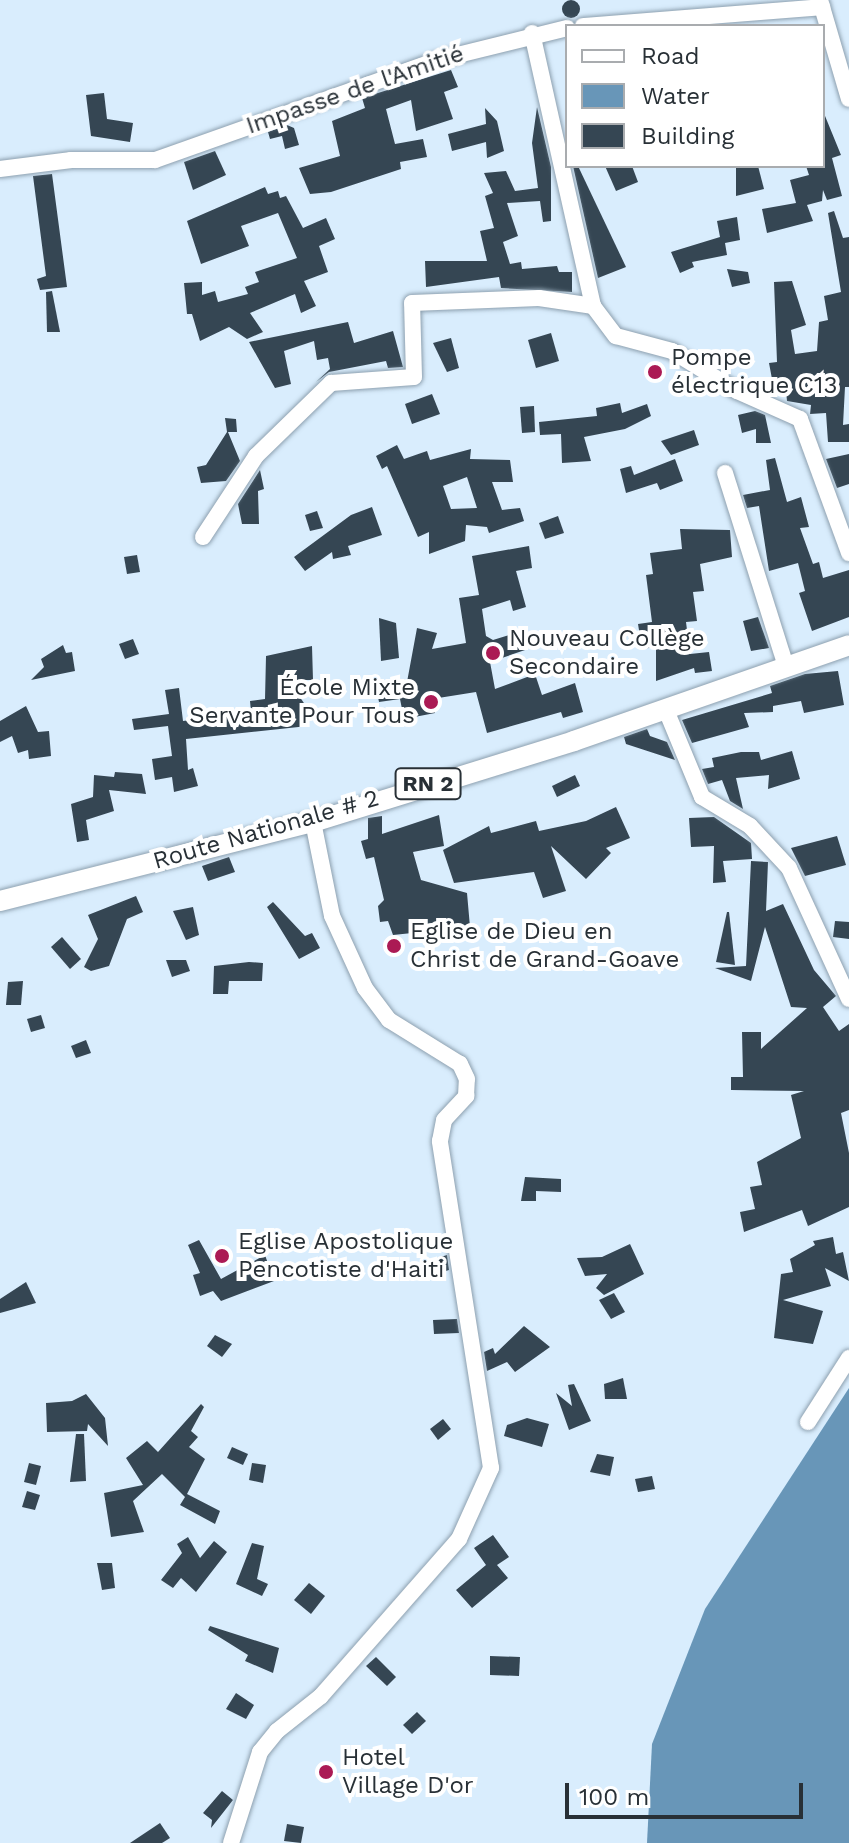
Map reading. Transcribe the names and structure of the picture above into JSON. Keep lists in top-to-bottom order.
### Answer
{
  "streets": {
    "main road": ["RN 2", "Route Nationale # 2"],
    "street": ["Impasse de l'Amitié"]
  },
  "places": [
    "Pompe électrique C13",
    "Nouveau Collège Secondaire",
    "École Mixte Servante Pour Tous",
    "Eglise de Dieu en Christ de Grand-Goave",
    "Eglise Apostolique Pencotiste d'Haiti",
    "Hotel Village D'or"
  ],
  "legend": ["Road", "Water", "Building"],
  "scale_bar": "100 m"
}
